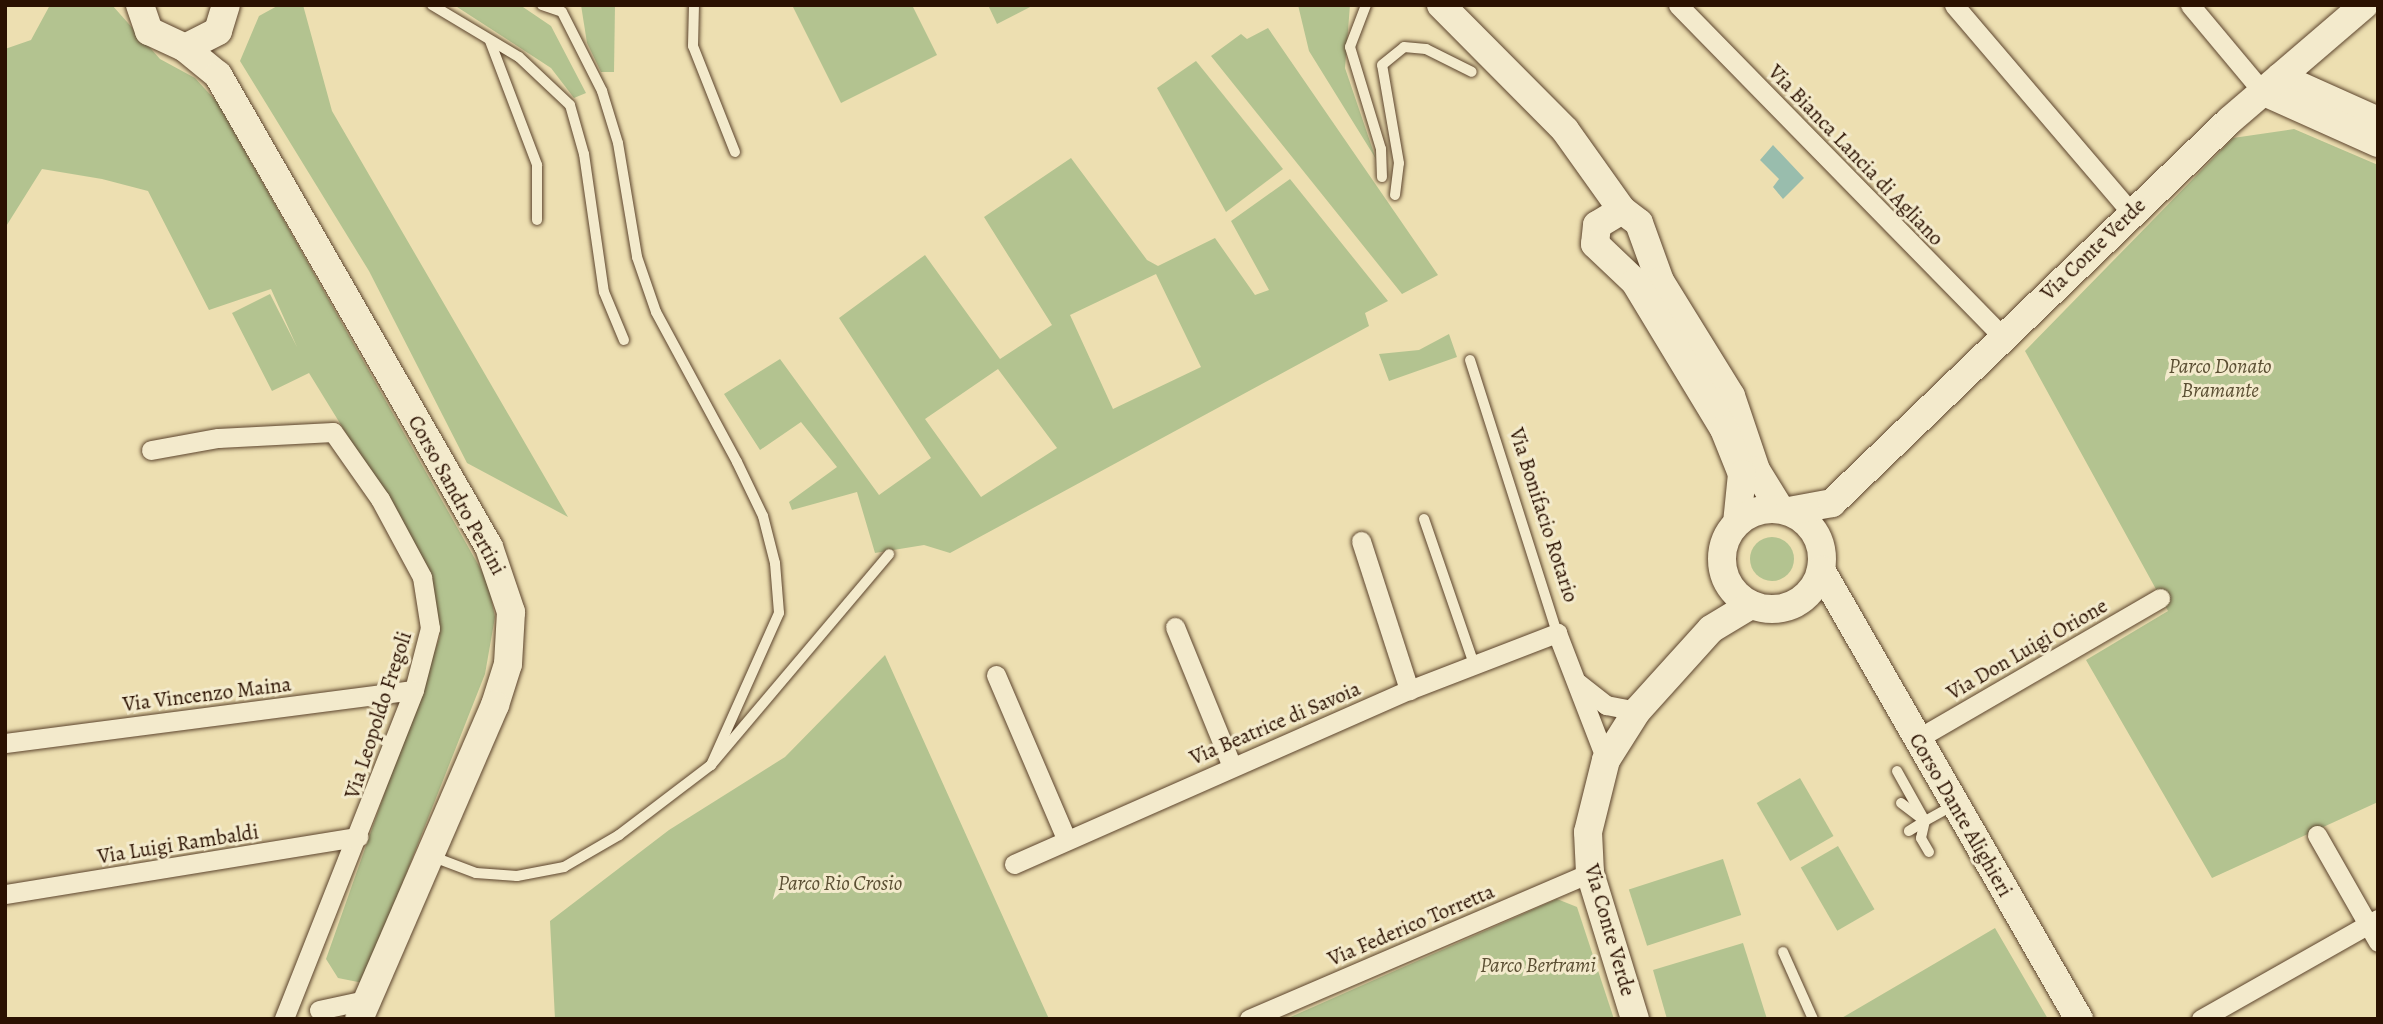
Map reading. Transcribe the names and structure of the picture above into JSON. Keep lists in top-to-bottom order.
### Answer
{
  "streets": {
    "street": [
      "Via Bianca Lancia di Agliano",
      "Via Conte Verde",
      "Corso Sandro Pertini",
      "Via Bonifacio Rotario",
      "Via Don Luigi Orione",
      "Via Vincenzo Maina",
      "Via Leopoldo Fregoli",
      "Via Beatrice di Savoia",
      "Corso Dante Alighieri",
      "Via Luigi Rambaldi",
      "Via Federico Torretta"
    ]
  },
  "crossings": [
    ["Via Bianca Lancia di Agliano", "Via Conte Verde"],
    ["Via Conte Verde", "Via Bonifacio Rotario"],
    ["Via Conte Verde", "Corso Dante Alighieri"],
    ["Via Conte Verde", "Via Federico Torretta"],
    ["Via Bonifacio Rotario", "Via Beatrice di Savoia"],
    ["Via Don Luigi Orione", "Corso Dante Alighieri"],
    ["Via Vincenzo Maina", "Via Leopoldo Fregoli"],
    ["Via Leopoldo Fregoli", "Via Luigi Rambaldi"]
  ],
  "parks": ["Parco Donato Bramante", "Parco Rio Crosio", "Parco Bertrami"]
}
